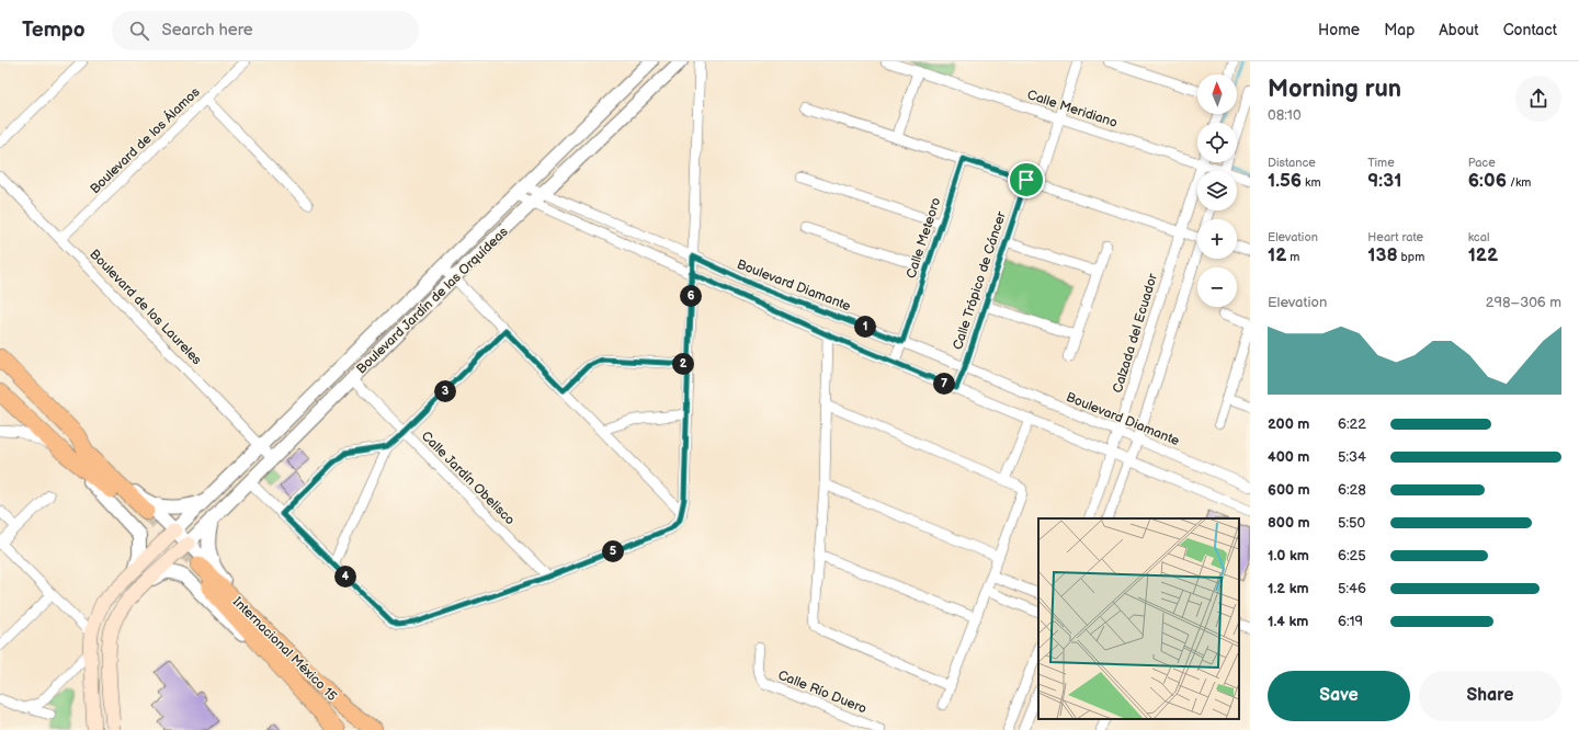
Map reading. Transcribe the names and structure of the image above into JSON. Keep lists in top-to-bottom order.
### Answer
{
  "streets": {
    "main road": ["Internacional México 15"],
    "street": [
      "Calle Meridiano",
      "Boulevard de los Álamos",
      "Calle Meteoro",
      "Calle Trópico de Cáncer",
      "Boulevard Diamante",
      "Boulevard Jardín de las Orquídeas",
      "Boulevard de los Laureles",
      "Calzada del Ecuador",
      "Calle Jardín Obelisco",
      "Calle Río Duero"
    ]
  },
  "crossings": [
    ["Calle Meridiano", "Calzada del Ecuador"],
    ["Boulevard de los Álamos", "Boulevard de los Laureles"],
    ["Calle Meteoro", "Boulevard Diamante"],
    ["Calle Trópico de Cáncer", "Boulevard Diamante"],
    ["Boulevard Diamante", "Boulevard Jardín de las Orquídeas"],
    ["Boulevard Diamante", "Calzada del Ecuador"],
    ["Boulevard Jardín de las Orquídeas", "Boulevard de los Laureles"],
    ["Boulevard Jardín de las Orquídeas", "Calle Jardín Obelisco"]
  ],
  "north": "top",
  "page": {
    "header": "Tempo",
    "search": "Search here",
    "nav": [
      "Home",
      "Map",
      "About",
      "Contact"
    ],
    "heading": ["Morning run", "08:10"],
    "map_buttons": ["+", "−"],
    "stats": [
      ["Distance", "1.56 km"],
      ["Time", "9:31"],
      ["Pace", "6:06 /km"],
      ["Elevation", "12 m"],
      ["Heart rate", "138 bpm"],
      ["kcal", "122"]
    ],
    "pins": [
      "6",
      "1",
      "2",
      "7",
      "3",
      "5",
      "4"
    ],
    "chart": ["Elevation", "298–306 m"],
    "list": [
      {
        "name": "200 m",
        "note": "6:22"
      },
      {
        "name": "400 m",
        "note": "5:34"
      },
      {
        "name": "600 m",
        "note": "6:28"
      },
      {
        "name": "800 m",
        "note": "5:50"
      },
      {
        "name": "1.0 km",
        "note": "6:25"
      },
      {
        "name": "1.2 km",
        "note": "5:46"
      },
      {
        "name": "1.4 km",
        "note": "6:19"
      }
    ],
    "buttons": ["Save", "Share"]
  }
}
